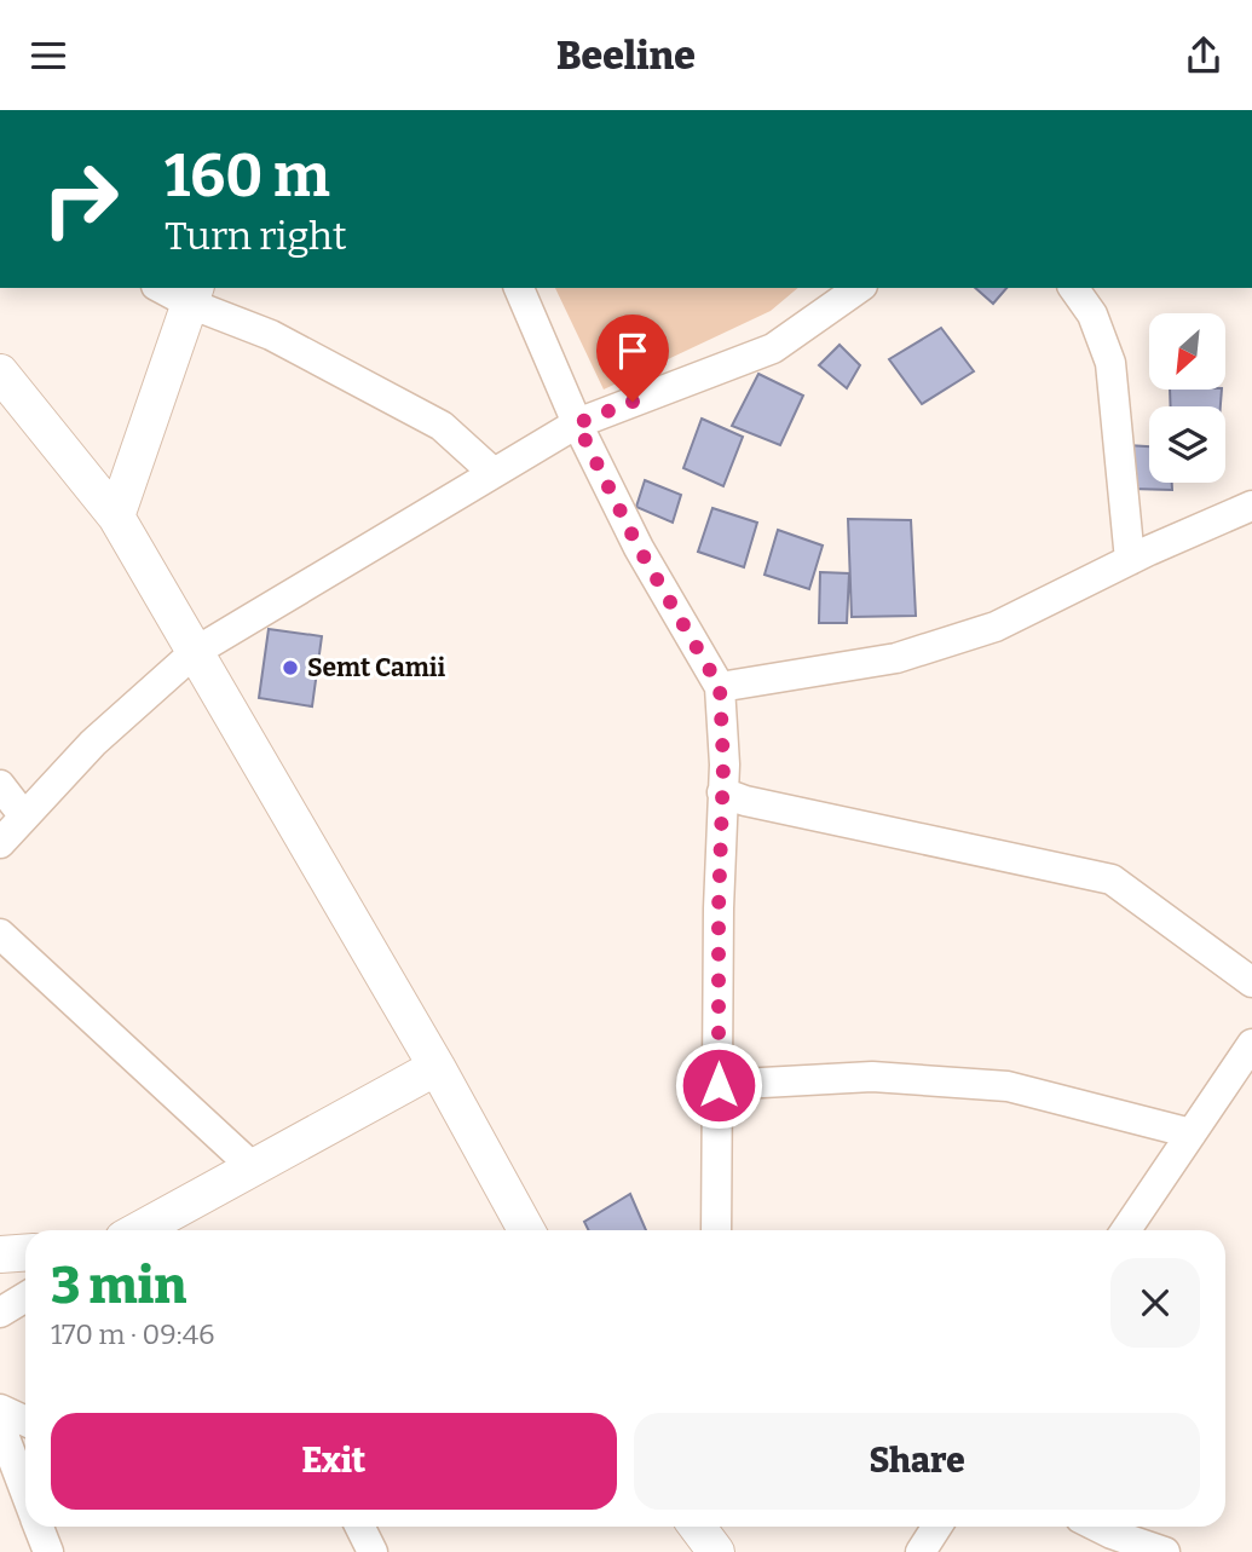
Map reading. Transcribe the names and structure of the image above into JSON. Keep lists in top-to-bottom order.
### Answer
{
  "places": ["Semt Camii"],
  "north": "bottom left",
  "page": {
    "header": "Beeline",
    "turn": ["160 m", "Turn right"],
    "heading": ["3 min", "170 m · 09:46"],
    "buttons": ["Exit", "Share"]
  }
}
